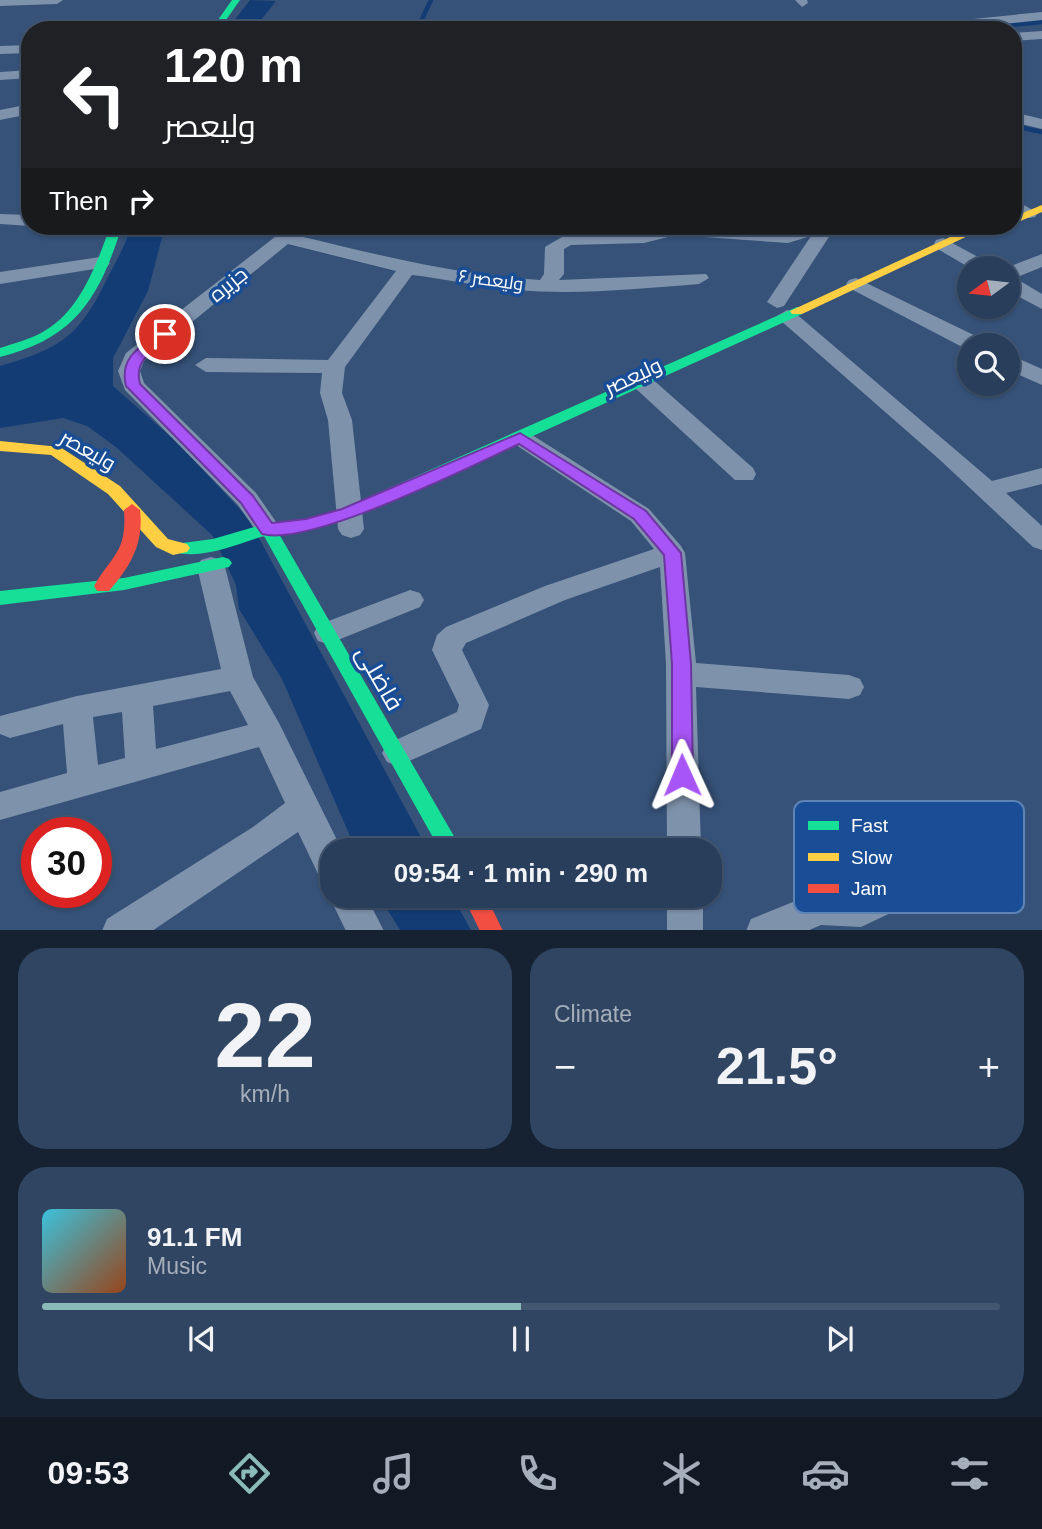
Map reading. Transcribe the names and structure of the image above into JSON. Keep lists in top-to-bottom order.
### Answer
{
  "streets": {
    "main road": ["ولیعصر", "فاضلی"],
    "street": ["ولیعصر ۶", "جزیره"]
  },
  "crossings": [
    ["جزیره", "ولیعصر"],
    ["جزیره", "فاضلی"],
    ["ولیعصر", "فاضلی"]
  ],
  "legend": ["Fast", "Slow", "Jam"],
  "north": "left",
  "page": {
    "turn": ["120 m", "ولیعصر"],
    "then": "Then",
    "limit": "30",
    "trip": "09:54 · 1 min · 290 m",
    "tile": [
      ["22", "km/h"],
      "Climate"
    ],
    "heat": ["−", "21.5°", "+"],
    "song": ["91.1 FM", "Music"],
    "tabs": "09:53"
  }
}
